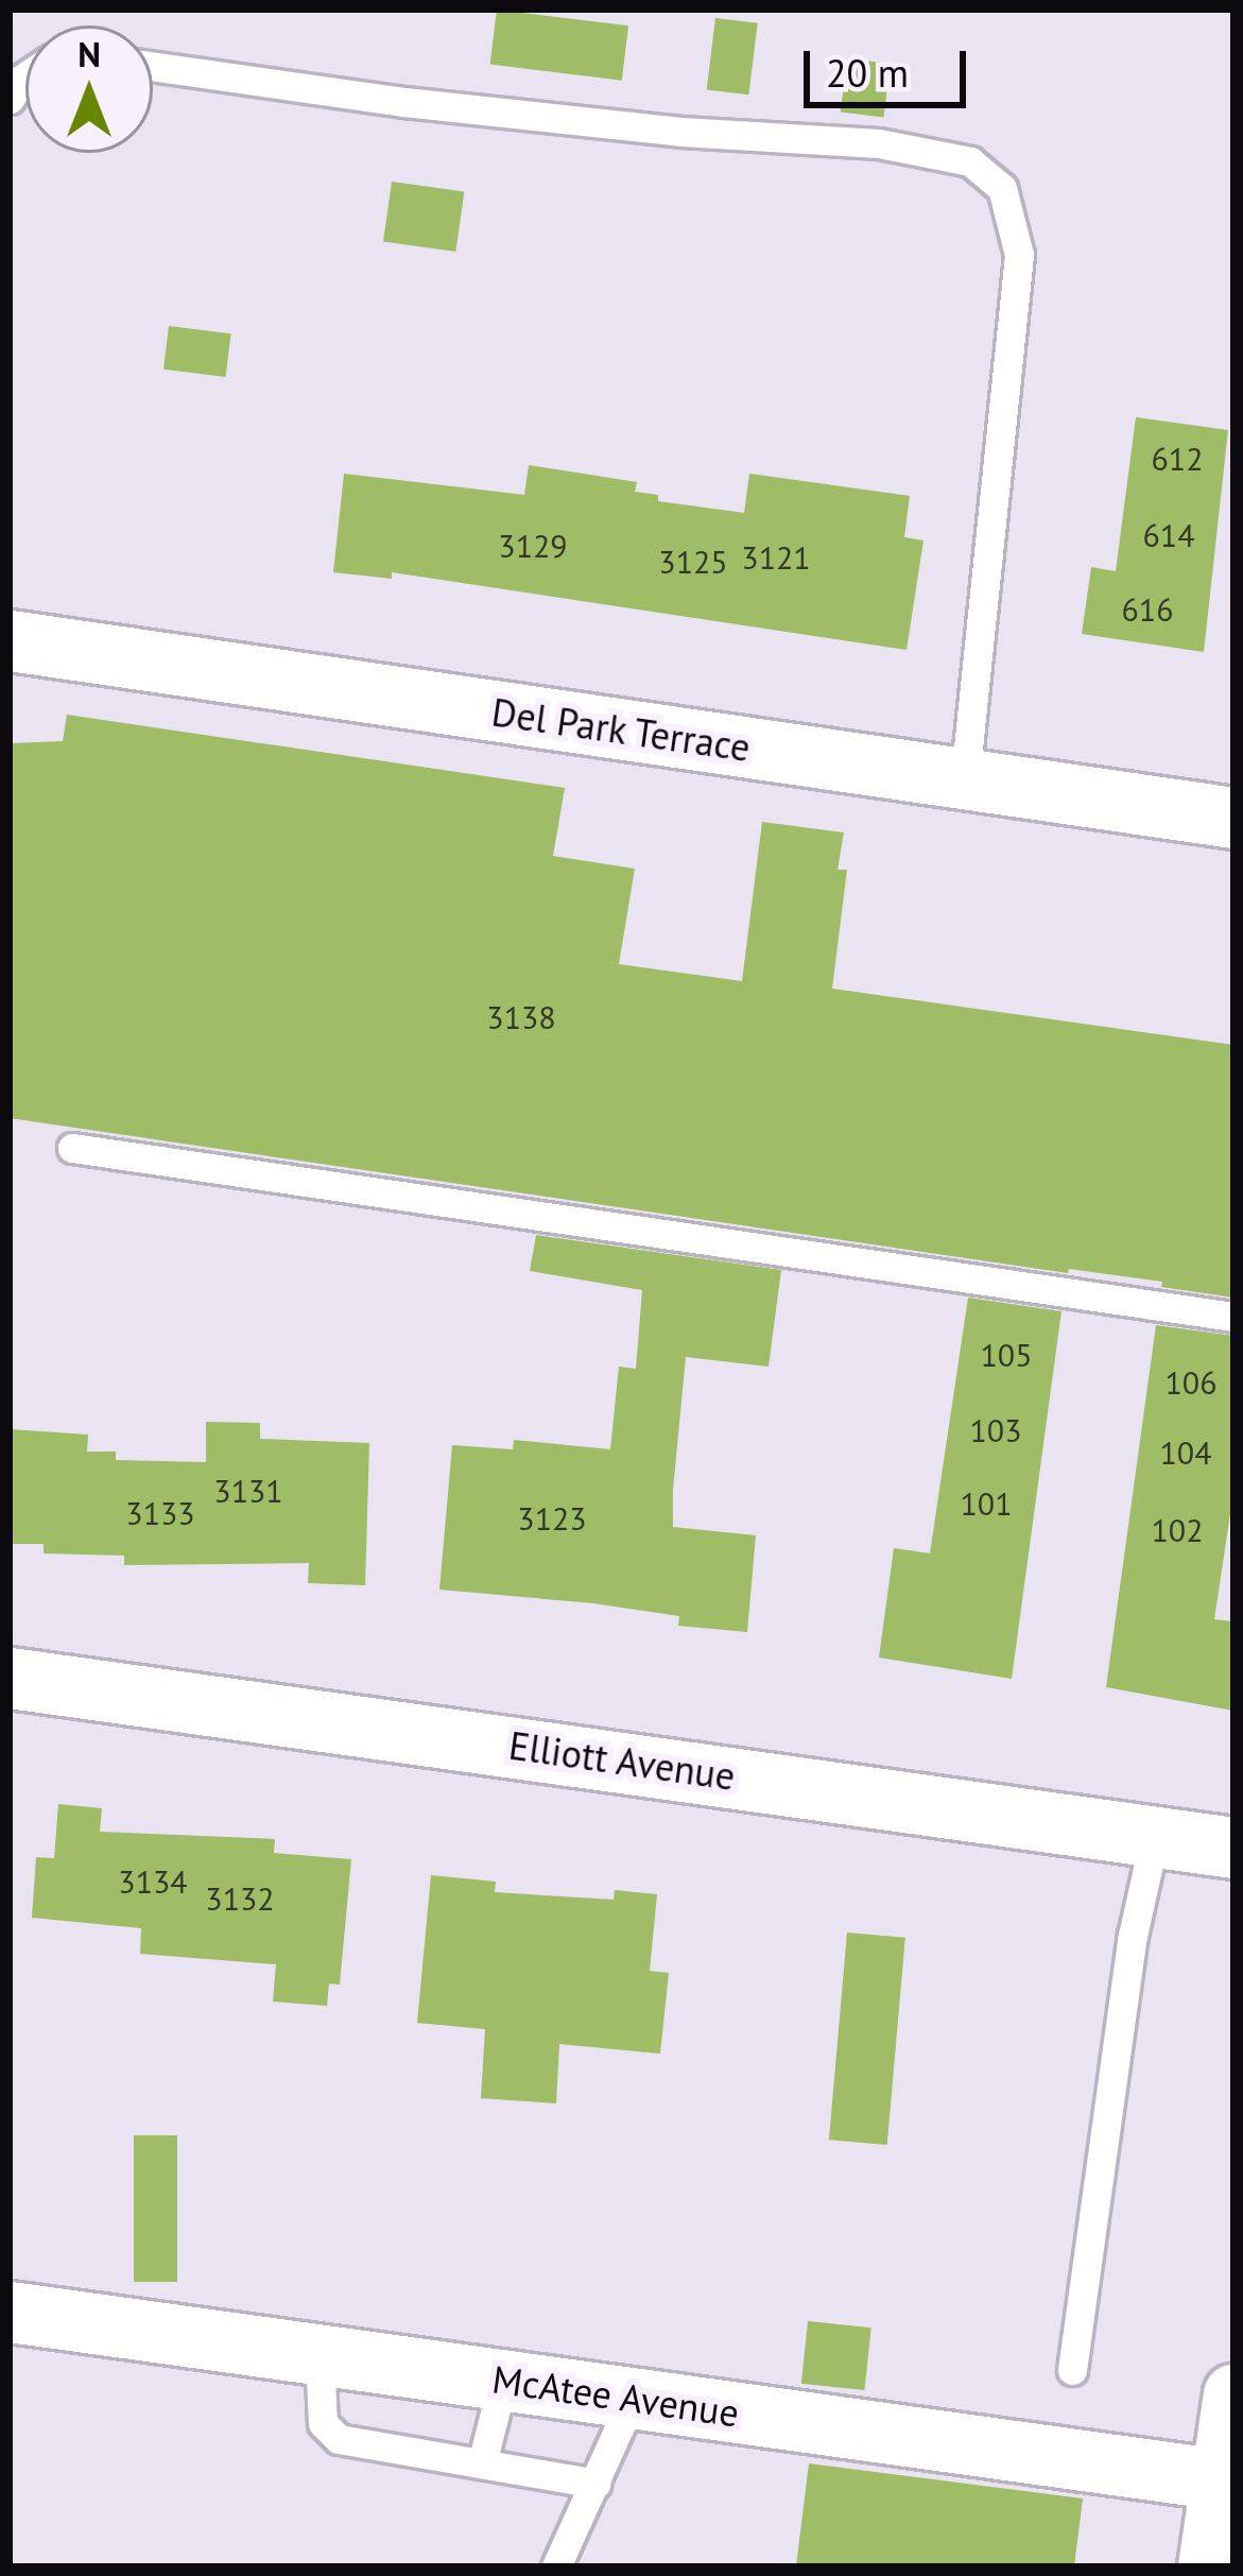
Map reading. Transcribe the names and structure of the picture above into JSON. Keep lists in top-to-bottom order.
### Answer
{
  "streets": {
    "street": ["Del Park Terrace", "Elliott Avenue", "McAtee Avenue"]
  },
  "house_numbers": [
    "612",
    "614",
    "3129",
    "3121",
    "3125",
    "616",
    "3138",
    "105",
    "106",
    "103",
    "104",
    "3131",
    "101",
    "3133",
    "3123",
    "102",
    "3134",
    "3132"
  ],
  "scale_bar": "20 m",
  "north": "top"
}
